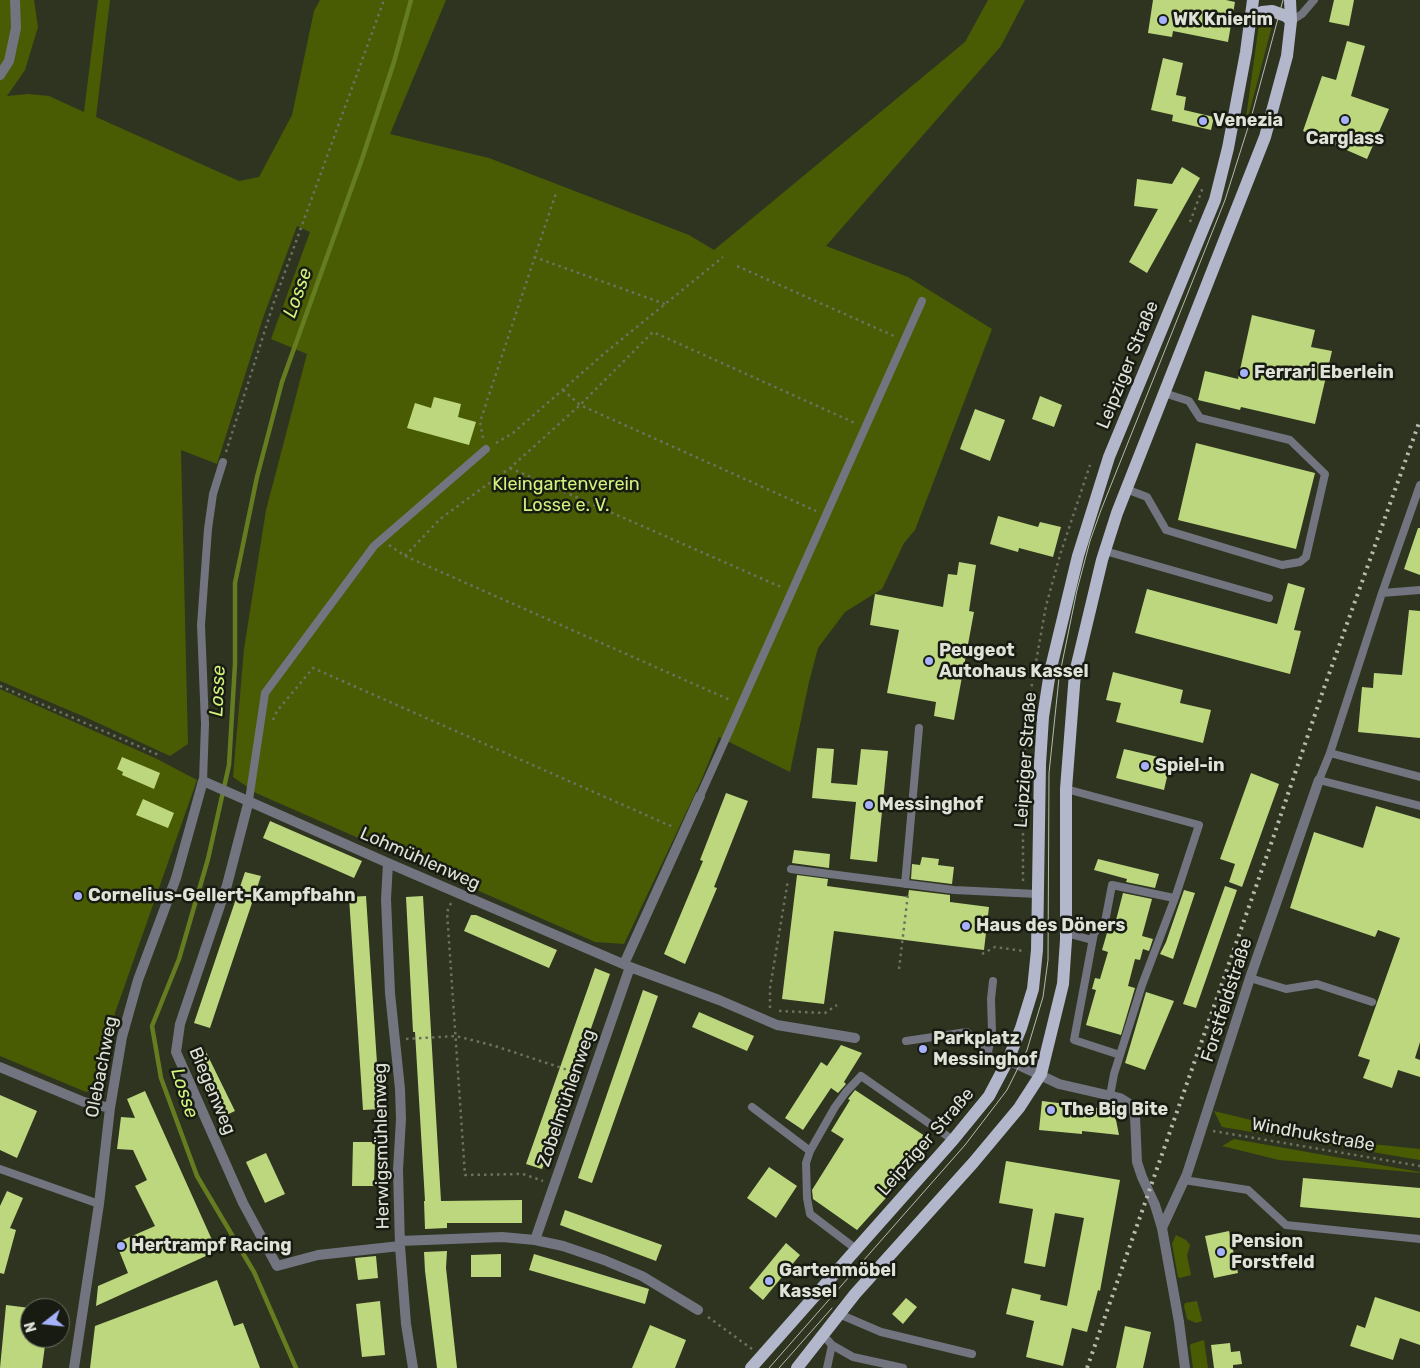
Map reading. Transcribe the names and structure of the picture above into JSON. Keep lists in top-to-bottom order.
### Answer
{
  "streets": {
    "main road": ["Leipziger Straße"],
    "street": [
      "Lohmühlenweg",
      "Forstfeldstraße",
      "Olebachweg",
      "Biegenweg",
      "Zobelmühlenweg",
      "Herwigsmühlenweg"
    ],
    "path": ["Windhukstraße"]
  },
  "crossings": [
    ["Lohmühlenweg", "Olebachweg"],
    ["Lohmühlenweg", "Biegenweg"],
    ["Lohmühlenweg", "Zobelmühlenweg"],
    ["Lohmühlenweg", "Herwigsmühlenweg"],
    ["Forstfeldstraße", "Windhukstraße"],
    ["Biegenweg", "Herwigsmühlenweg"]
  ],
  "water": ["Losse"],
  "parks": ["Kleingartenverein Losse e. V."],
  "places": [
    "WK Knierim",
    "Carglass",
    "Venezia",
    "Ferrari Eberlein",
    "Peugeot Autohaus Kassel",
    "Spiel-in",
    "Messinghof",
    "Cornelius-Gellert-Kampfbahn",
    "Haus des Döners",
    "Parkplatz Messinghof",
    "The Big Bite",
    "Hertrampf Racing",
    "Pension Forstfeld",
    "Gartenmöbel Kassel"
  ],
  "north": "left"
}
